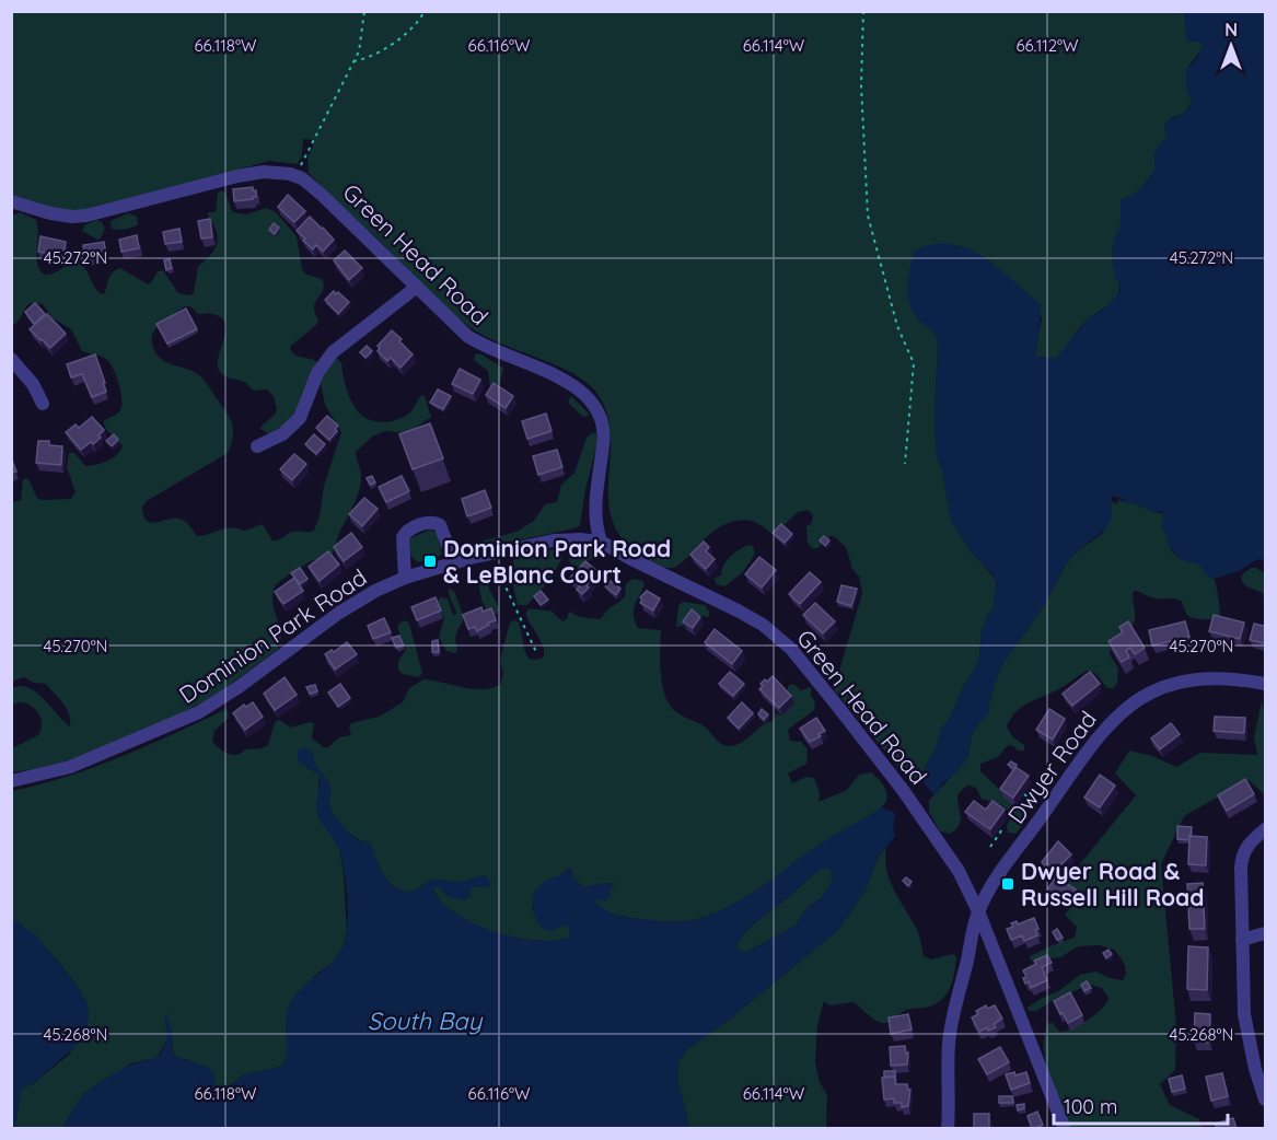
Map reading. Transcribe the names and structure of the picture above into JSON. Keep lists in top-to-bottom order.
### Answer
{
  "streets": {
    "street": ["Green Head Road", "Dominion Park Road", "Dwyer Road"]
  },
  "crossings": [
    ["Green Head Road", "Dominion Park Road"],
    ["Green Head Road", "Dwyer Road"]
  ],
  "water": ["South Bay"],
  "places": {
    "transit": ["Dominion Park Road & LeBlanc Court", "Dwyer Road & Russell Hill Road"]
  },
  "scale_bar": "100 m",
  "north": "top",
  "coordinates": [
    "66.118°W",
    "66.116°W",
    "66.114°W",
    "66.112°W",
    "45.272°N",
    "45.270°N",
    "45.268°N"
  ]
}
